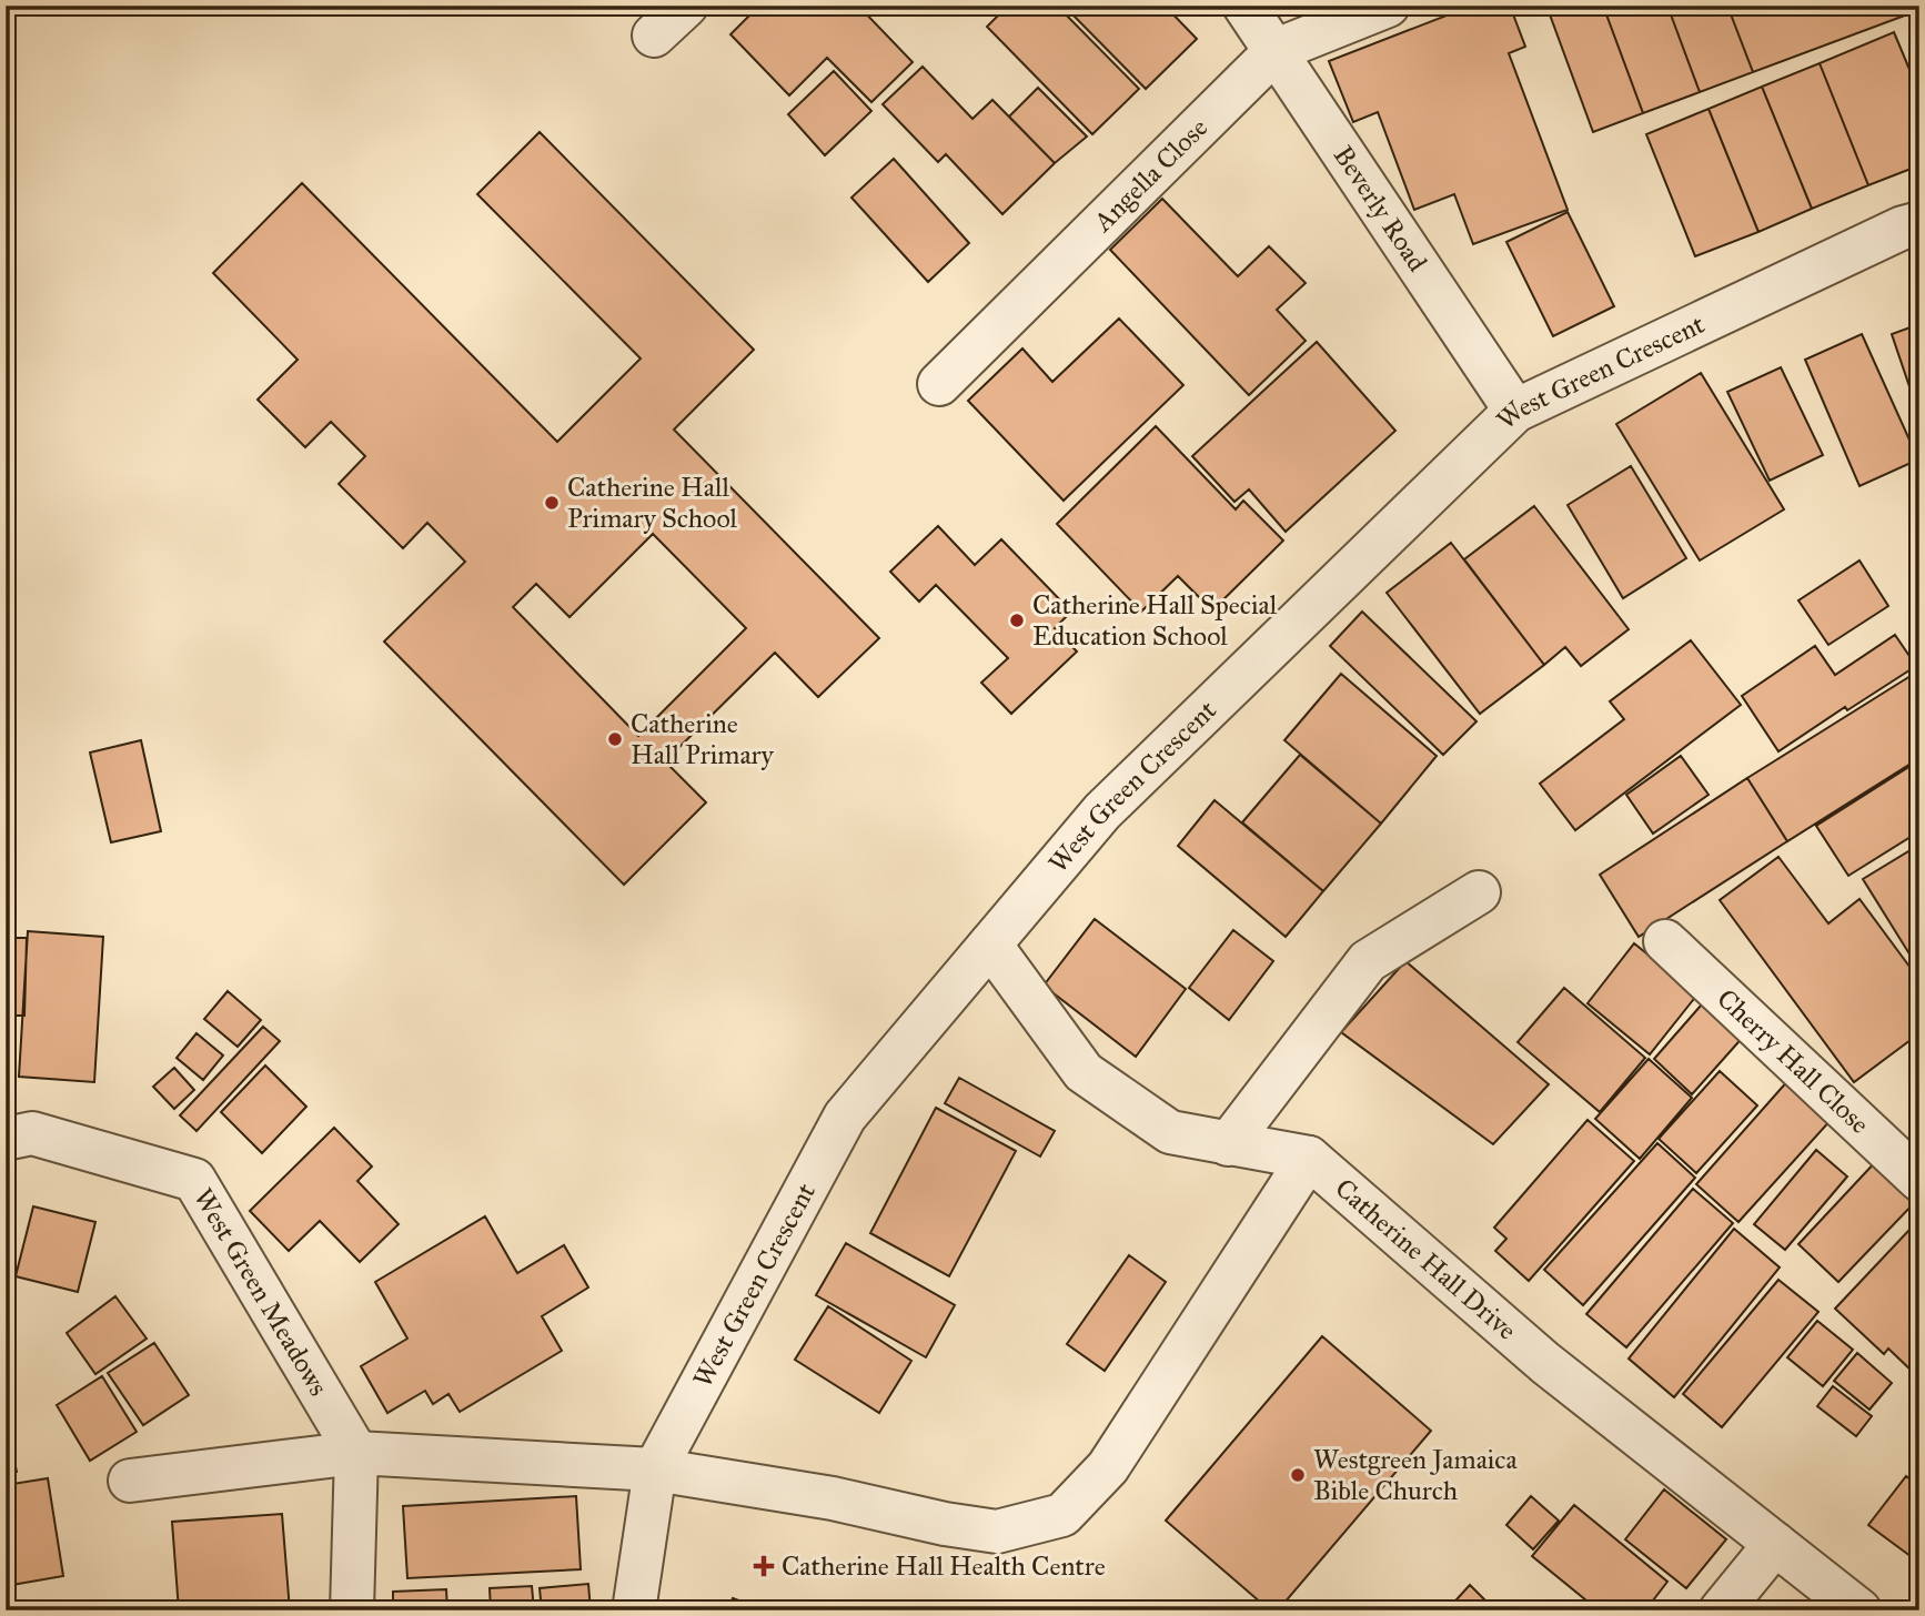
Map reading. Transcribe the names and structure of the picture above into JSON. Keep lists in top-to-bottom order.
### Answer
{
  "streets": {
    "street": [
      "Angella Close",
      "Beverly Road",
      "West Green Crescent",
      "Cherry Hall Close",
      "Catherine Hall Drive",
      "West Green Meadows"
    ]
  },
  "crossings": [
    ["Angella Close", "Beverly Road"],
    ["Beverly Road", "West Green Crescent"],
    ["West Green Crescent", "Catherine Hall Drive"]
  ],
  "places": {
    "other": [
      "Catherine Hall Primary School",
      "Catherine Hall Special Education School",
      "Catherine Hall Primary",
      "Westgreen Jamaica Bible Church"
    ],
    "health": ["Catherine Hall Health Centre"]
  }
}
